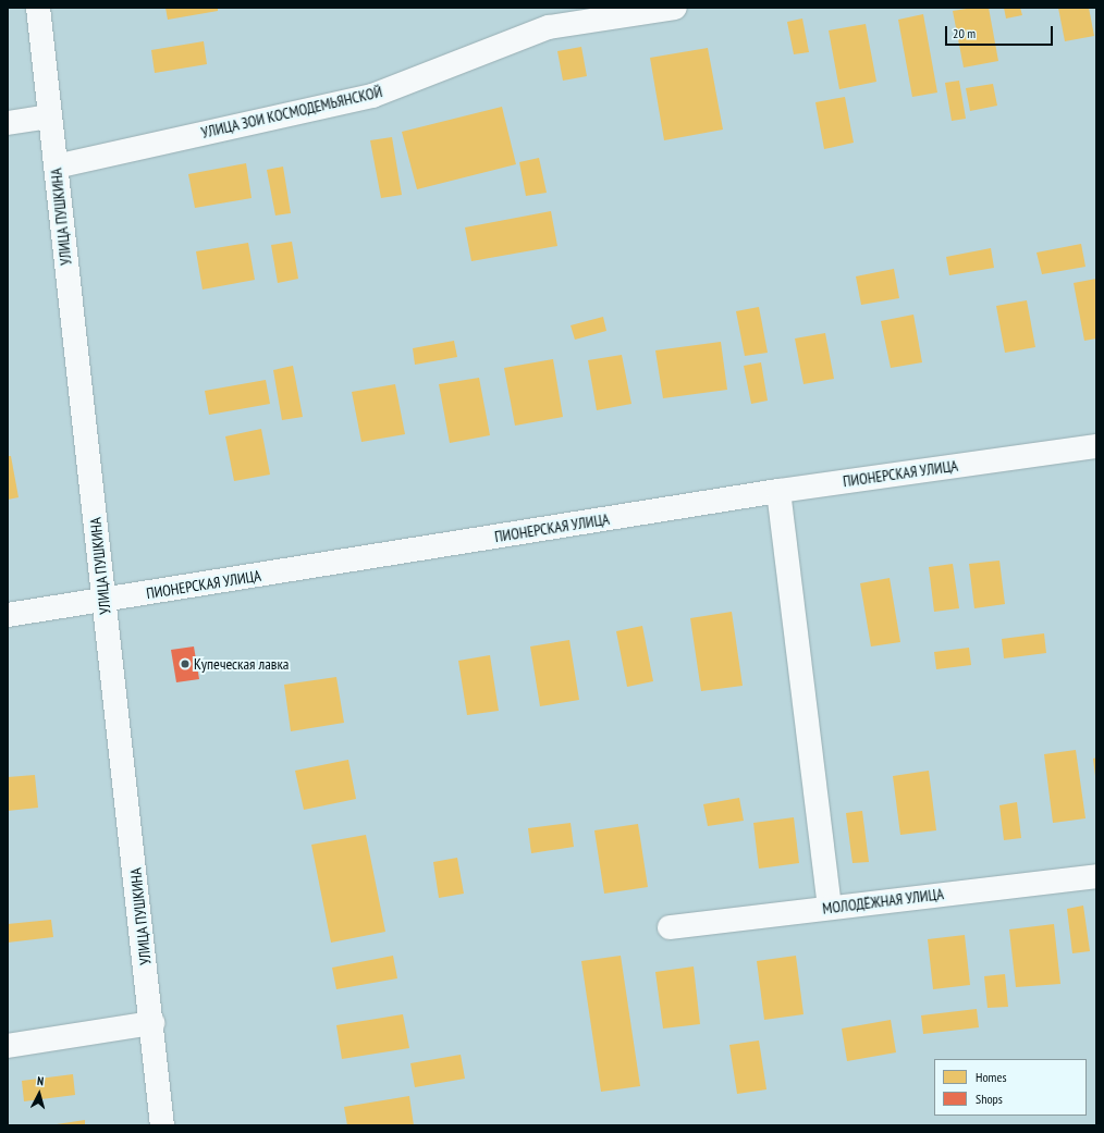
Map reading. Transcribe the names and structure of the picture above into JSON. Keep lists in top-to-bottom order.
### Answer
{
  "streets": {
    "street": [
      "УЛИЦА ЗОИ КОСМОДЕМЬЯНСКОЙ",
      "УЛИЦА ПУШКИНА",
      "ПИОНЕРСКАЯ УЛИЦА",
      "МОЛОДЁЖНАЯ УЛИЦА"
    ]
  },
  "crossings": [
    ["УЛИЦА ЗОИ КОСМОДЕМЬЯНСКОЙ", "УЛИЦА ПУШКИНА"],
    ["УЛИЦА ПУШКИНА", "ПИОНЕРСКАЯ УЛИЦА"]
  ],
  "places": ["Купеческая лавка"],
  "legend": ["Homes", "Shops"],
  "scale_bar": "20 m",
  "north": "top"
}
